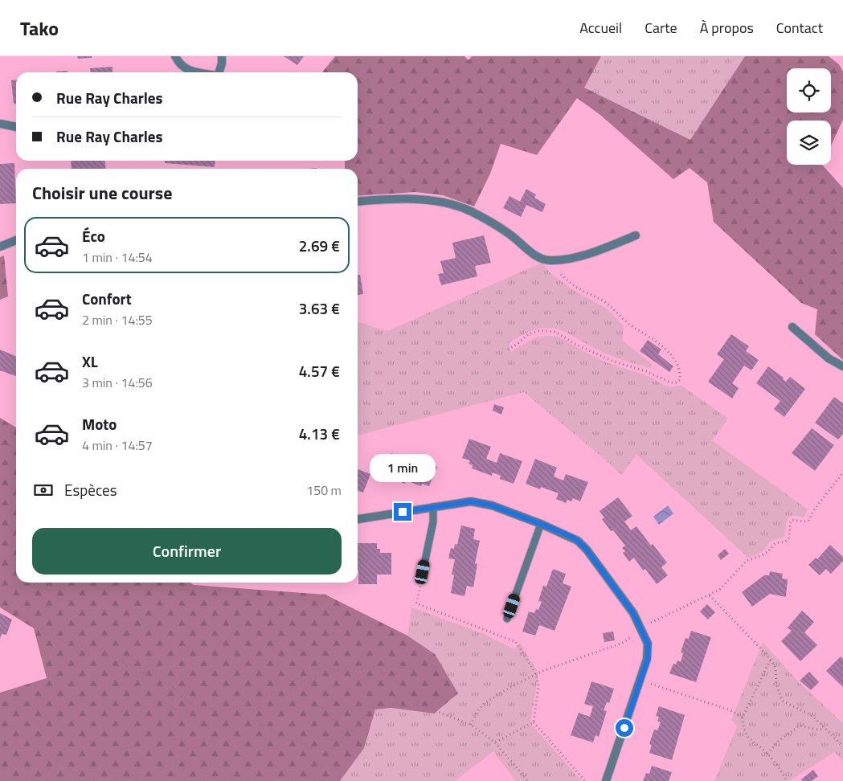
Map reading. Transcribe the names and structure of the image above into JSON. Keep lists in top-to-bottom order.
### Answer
{
  "page": {
    "header": "Tako",
    "nav": [
      "Accueil",
      "Carte",
      "À propos",
      "Contact"
    ],
    "banner": ["Rue Ray Charles", "Rue Ray Charles"],
    "heading": "Choisir une course",
    "list": [
      {
        "name": "Éco",
        "note": "1 min · 14:54",
        "value": "2.69 €"
      },
      {
        "name": "Confort",
        "note": "2 min · 14:55",
        "value": "3.63 €"
      },
      {
        "name": "XL",
        "note": "3 min · 14:56",
        "value": "4.57 €"
      },
      {
        "name": "Moto",
        "note": "4 min · 14:57",
        "value": "4.13 €"
      }
    ],
    "bubble": "1 min",
    "pay": ["Espèces", "150 m"],
    "buttons": "Confirmer"
  }
}
